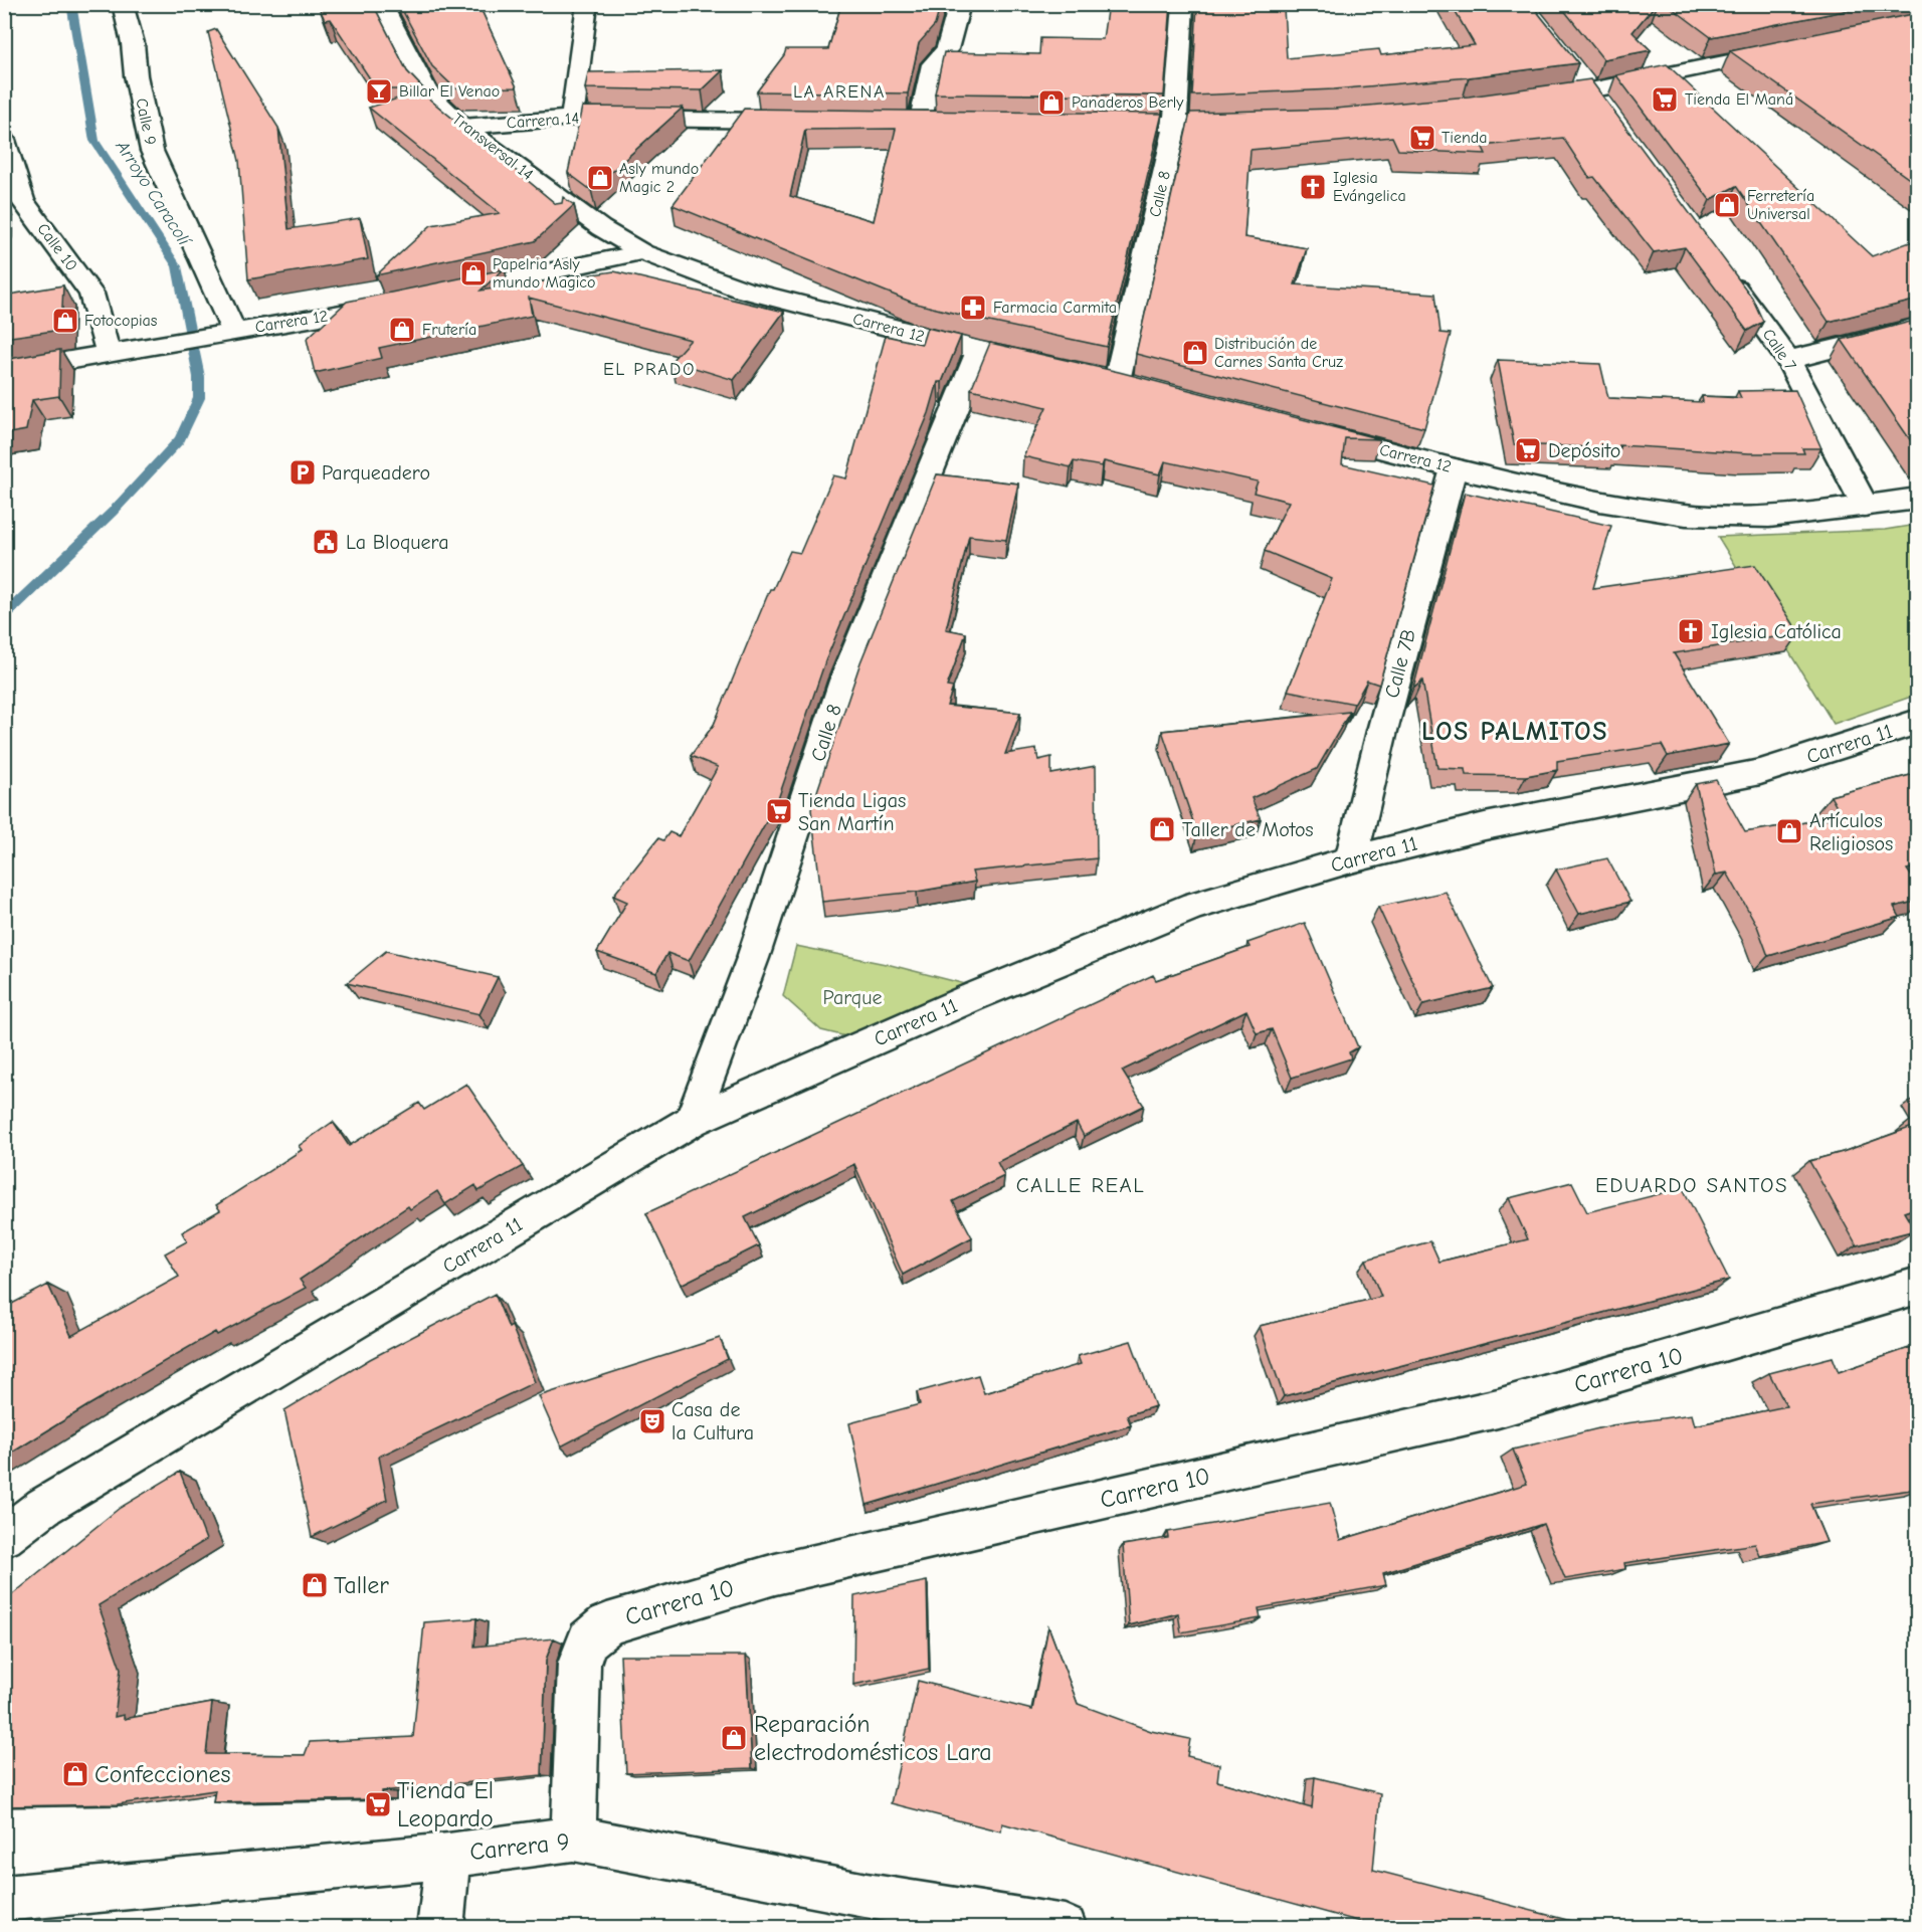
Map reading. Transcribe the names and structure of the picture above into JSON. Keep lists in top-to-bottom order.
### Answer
{
  "streets": {
    "street": [
      "Carrera 14",
      "Calle 9",
      "Transversal 14",
      "Calle 8",
      "Calle 10",
      "Carrera 12",
      "Calle 7",
      "Calle 7B",
      "Carrera 11",
      "Carrera 10",
      "Carrera 9"
    ]
  },
  "crossings": [
    ["Carrera 14", "Transversal 14"],
    ["Calle 9", "Carrera 12"],
    ["Transversal 14", "Carrera 12"],
    ["Calle 8", "Carrera 12"],
    ["Calle 8", "Carrera 11"],
    ["Calle 10", "Carrera 12"],
    ["Carrera 12", "Calle 7"],
    ["Carrera 12", "Calle 7B"],
    ["Calle 7B", "Carrera 11"],
    ["Carrera 10", "Carrera 9"]
  ],
  "districts": [
    "LA ARENA",
    "EL PRADO",
    "LOS PALMITOS",
    "CALLE REAL",
    "EDUARDO SANTOS"
  ],
  "water": ["Arroyo Caracolí"],
  "parks": ["Parque"],
  "places": {
    "bar": ["Billar El Venao"],
    "supermarket": [
      "Tienda El Maná",
      "Tienda",
      "Depósito",
      "Tienda Ligas San Martín",
      "Tienda El Leopardo"
    ],
    "shop": [
      "Panaderos Berly",
      "Asly mundo Magic 2",
      "Ferretería Universal",
      "Papelria Asly mundo Magico",
      "Fotocopias",
      "Frutería",
      "Distribución de Carnes Santa Cruz",
      "Taller de Motos",
      "Artículos Religiosos",
      "Taller",
      "Reparación electrodomésticos Lara",
      "Confecciones"
    ],
    "church": ["Iglesia Evángelica", "Iglesia Católica"],
    "pharmacy": ["Farmacia Carmita"],
    "parking": ["Parqueadero"],
    "public building": ["La Bloquera"],
    "theatre": ["Casa de la Cultura"]
  }
}
